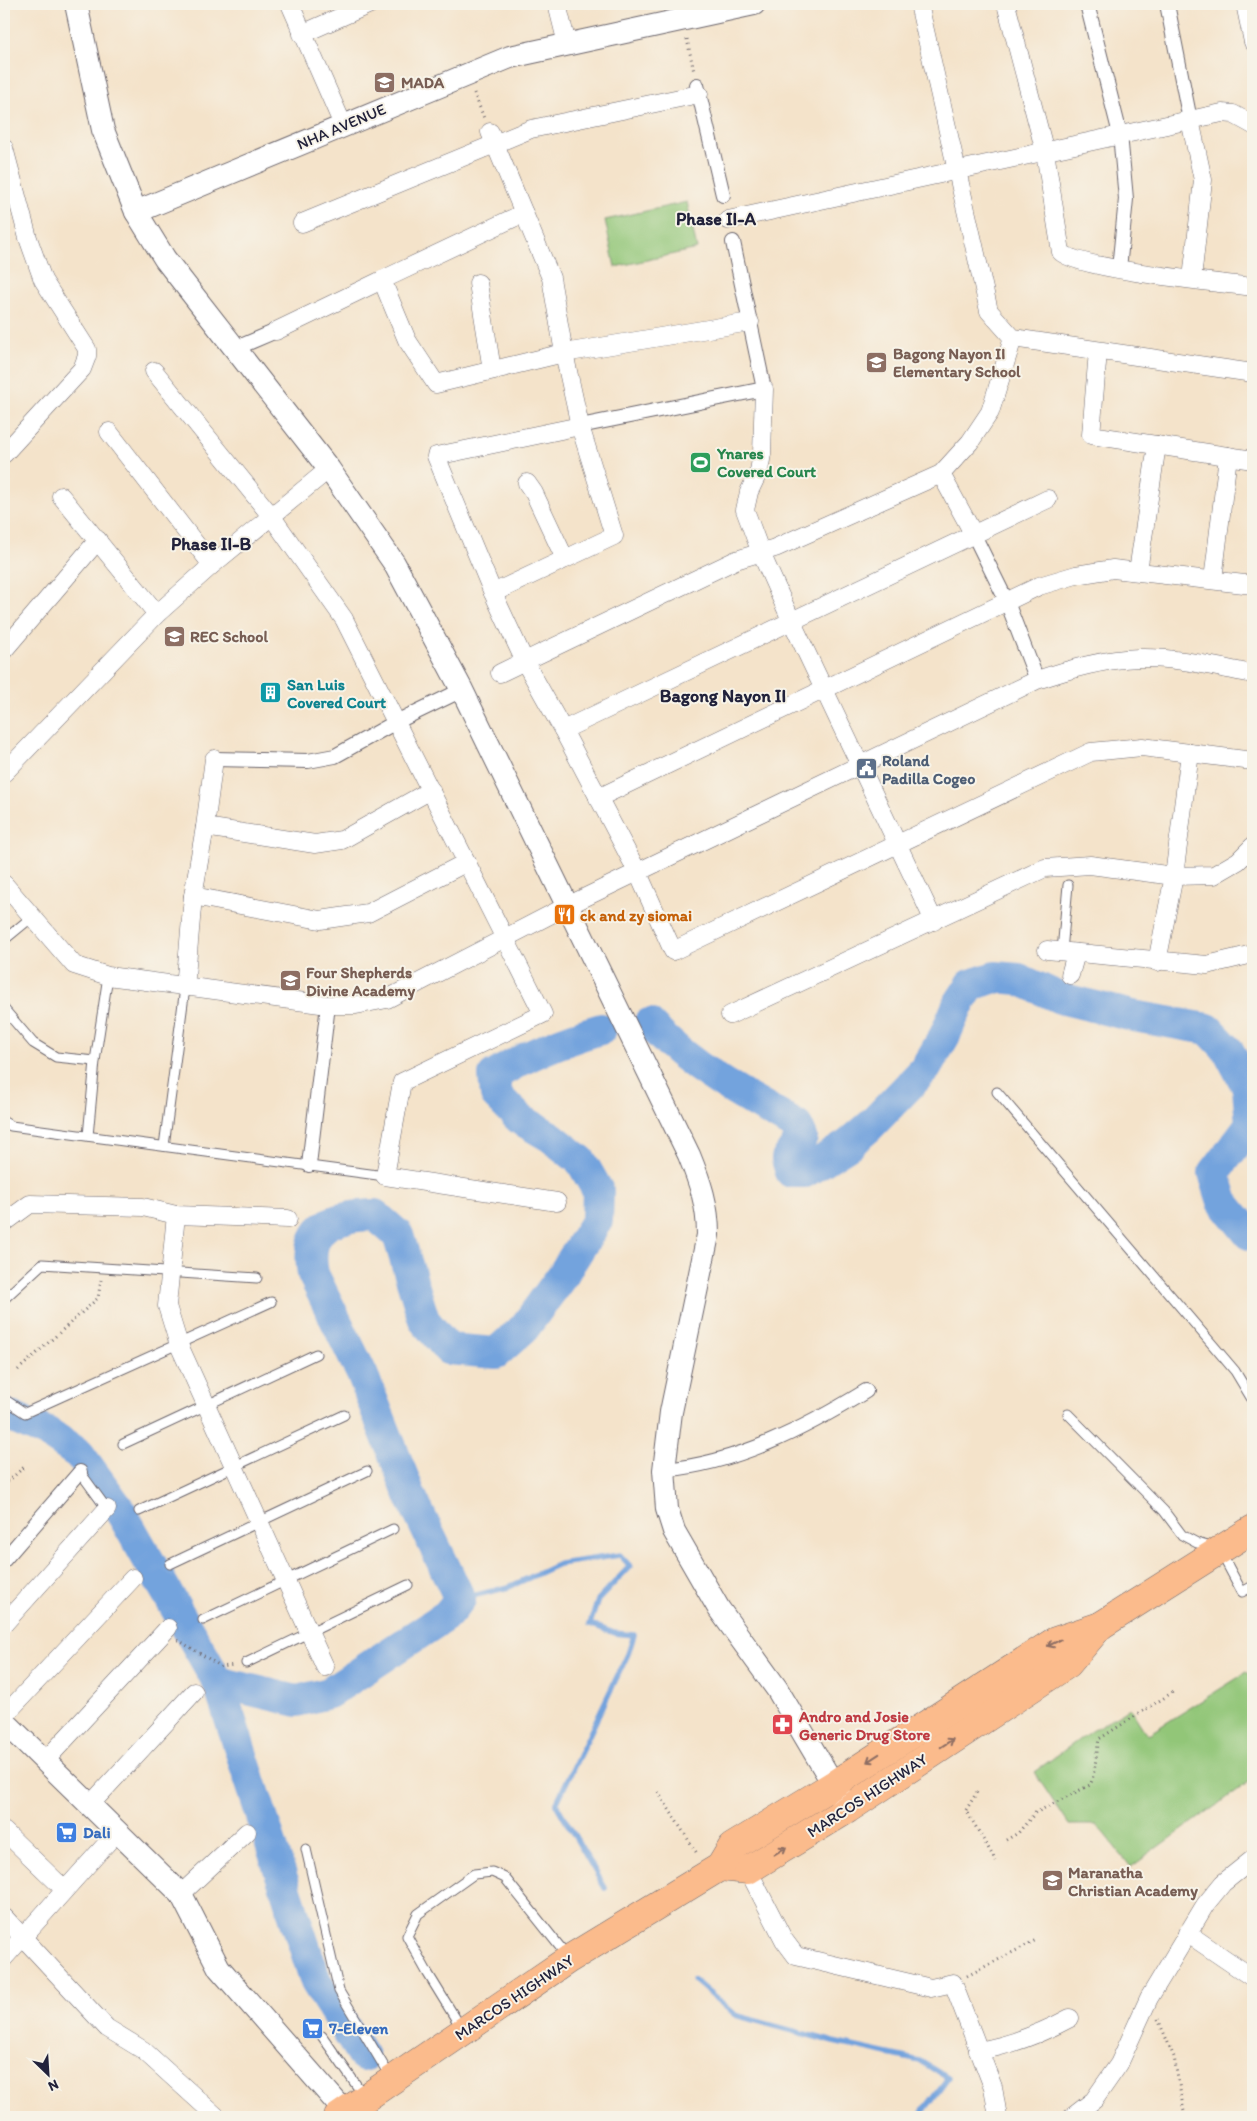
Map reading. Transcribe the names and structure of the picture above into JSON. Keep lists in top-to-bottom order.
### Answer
{
  "streets": {
    "main road": ["MARCOS HIGHWAY"],
    "street": ["NHA AVENUE"]
  },
  "districts": ["Phase II-A", "Phase II-B", "Bagong Nayon II"],
  "places": {
    "school or university": [
      "MADA",
      "Bagong Nayon II Elementary School",
      "REC School",
      "Four Shepherds Divine Academy",
      "Maranatha Christian Academy"
    ],
    "sports": ["Ynares Covered Court"],
    "building": ["San Luis Covered Court"],
    "public building": ["Roland Padilla Cogeo"],
    "restaurant": ["ck and zy siomai"],
    "pharmacy": ["Andro and Josie Generic Drug Store"],
    "supermarket": ["Dali", "7-Eleven"]
  },
  "north": "bottom right"
}
